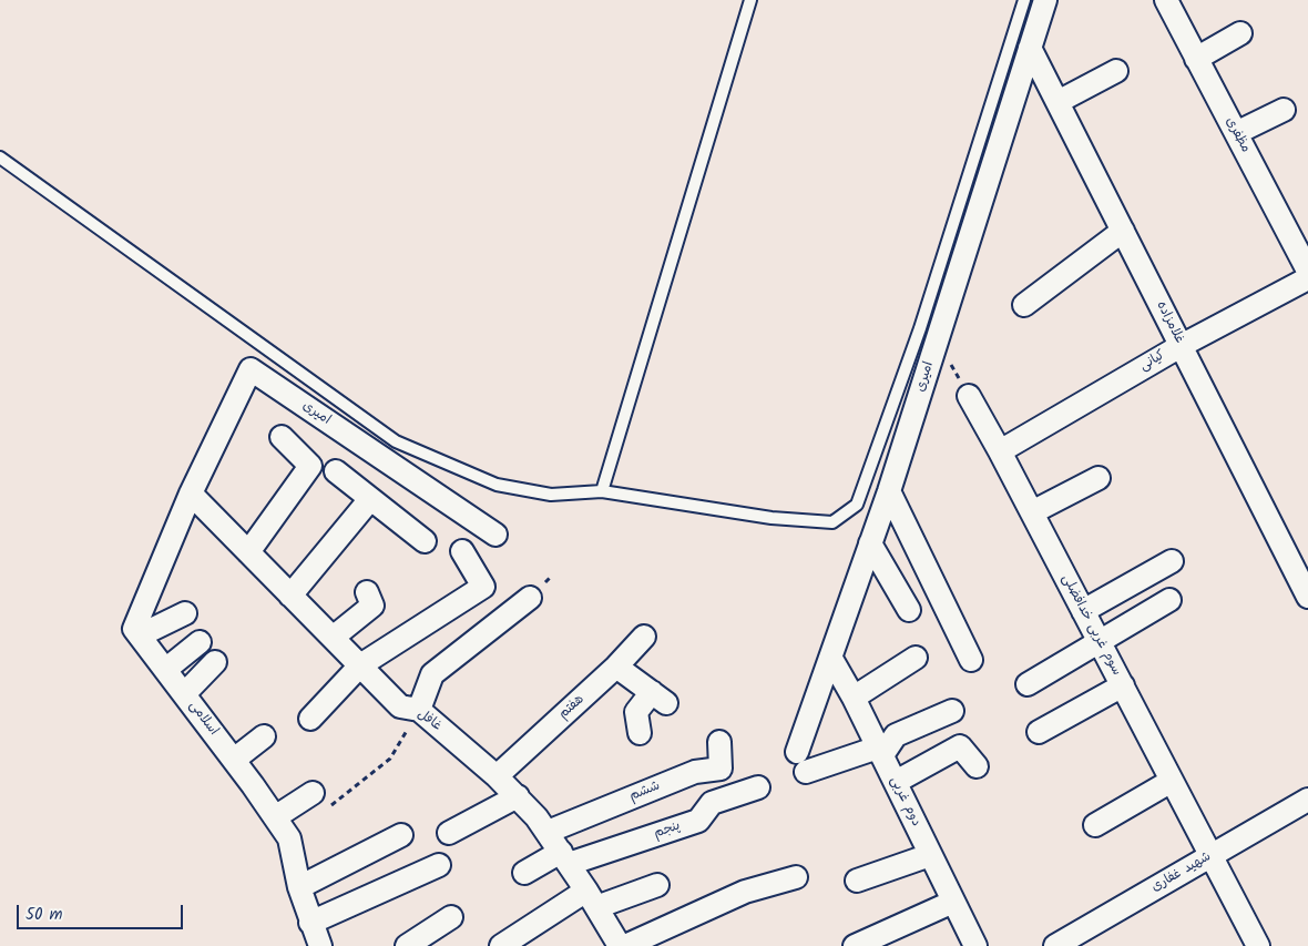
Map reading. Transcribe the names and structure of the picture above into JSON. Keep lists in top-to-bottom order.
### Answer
{
  "streets": {
    "street": [
      "مظفری",
      "غلامزاده",
      "کیانی",
      "امیری",
      "سوم غربی خدافضلی",
      "هفتم",
      "اسلامی",
      "غافل",
      "ششم",
      "دوم غربی",
      "پنجم",
      "شهید غفاری"
    ]
  },
  "crossings": [
    ["غلامزاده", "کیانی"],
    ["غلامزاده", "امیری"],
    ["کیانی", "سوم غربی خدافضلی"],
    ["امیری", "غافل"],
    ["امیری", "دوم غربی"],
    ["سوم غربی خدافضلی", "شهید غفاری"],
    ["هفتم", "غافل"],
    ["غافل", "ششم"],
    ["غافل", "پنجم"]
  ],
  "scale_bar": "50 m"
}
